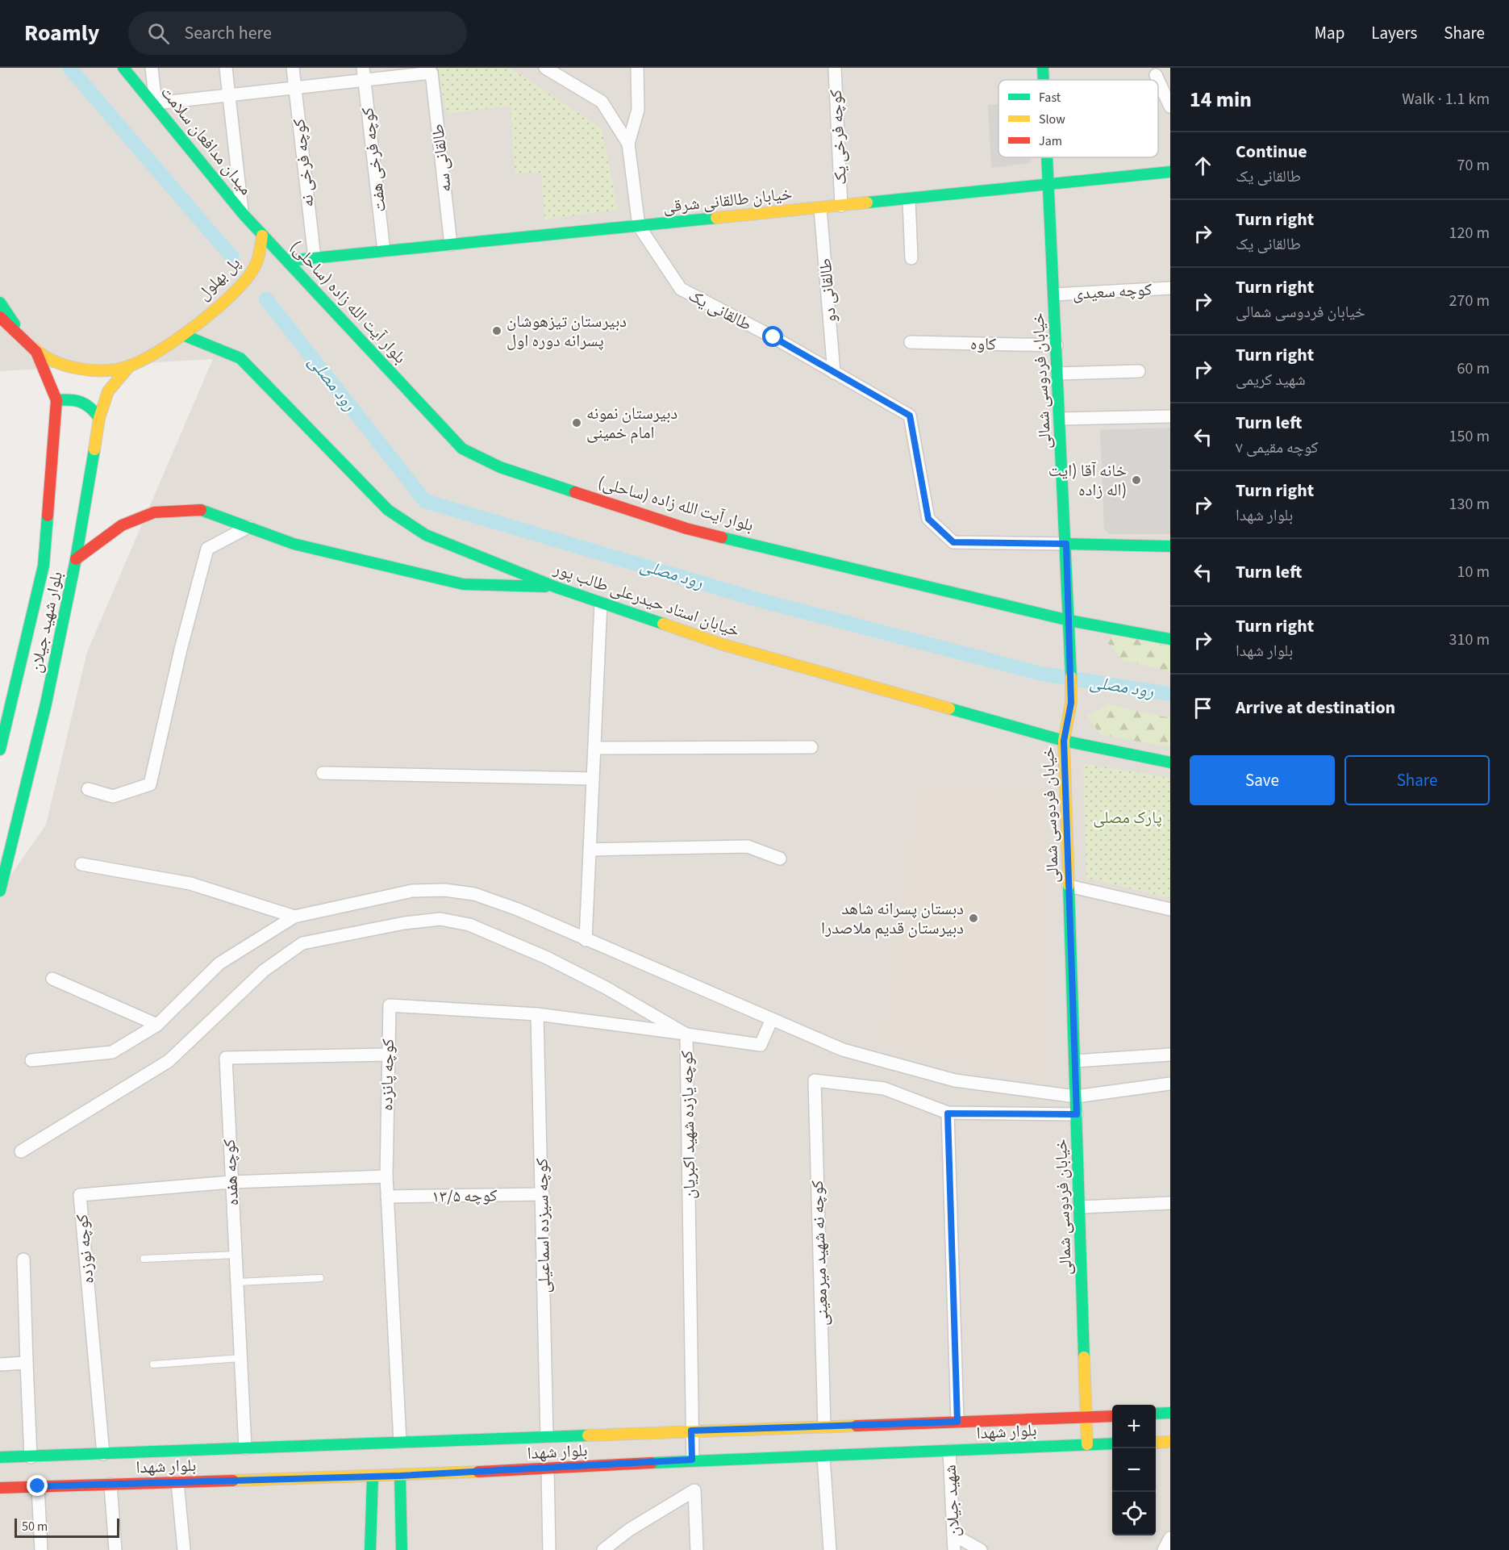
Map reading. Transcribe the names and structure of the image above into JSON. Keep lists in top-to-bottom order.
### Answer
{
  "streets": {
    "main road": [
      "میدان مدافعان سلامت",
      "خیابان طالقانی شرقی",
      "پل بهلول",
      "بلوار آیت الله زاده (ساحلی)",
      "خیابان فردوسی شمالی",
      "خیابان استاد حیدرعلی طالب پور",
      "بلوار شهید جیلان",
      "بلوار شهدا"
    ],
    "street": [
      "کوچه فرخی یک",
      "طالقانی سه",
      "کوچه فرخی هفت",
      "کوچه فرخی نه",
      "طالقانی دو",
      "کوچه سعیدی",
      "طالقانی یک",
      "کاوه",
      "کوچه پانزده",
      "کوچه یازده شهید اکبریان",
      "کوچه هفده",
      "کوچه ۱۳/۵",
      "کوچه سیزده اسماعیلی",
      "کوچه نوزده",
      "کوچه نه شهید میرمعینی",
      "شهید جیلان"
    ]
  },
  "crossings": [
    ["کوچه فرخی یک", "خیابان طالقانی شرقی"],
    ["میدان مدافعان سلامت", "پل بهلول"],
    ["میدان مدافعان سلامت", "بلوار آیت الله زاده (ساحلی)"],
    ["طالقانی سه", "کوچه فرخی هفت"],
    ["طالقانی سه", "خیابان طالقانی شرقی"],
    ["کوچه فرخی هفت", "خیابان طالقانی شرقی"],
    ["کوچه فرخی نه", "خیابان طالقانی شرقی"],
    ["خیابان طالقانی شرقی", "طالقانی دو"],
    ["خیابان طالقانی شرقی", "بلوار آیت الله زاده (ساحلی)"],
    ["خیابان طالقانی شرقی", "طالقانی یک"],
    ["خیابان طالقانی شرقی", "خیابان فردوسی شمالی"],
    ["پل بهلول", "بلوار آیت الله زاده (ساحلی)"],
    ["پل بهلول", "خیابان استاد حیدرعلی طالب پور"],
    ["طالقانی دو", "طالقانی یک"],
    ["کوچه سعیدی", "خیابان فردوسی شمالی"],
    ["بلوار آیت الله زاده (ساحلی)", "خیابان فردوسی شمالی"],
    ["طالقانی یک", "خیابان فردوسی شمالی"],
    ["کاوه", "خیابان فردوسی شمالی"],
    ["خیابان فردوسی شمالی", "خیابان استاد حیدرعلی طالب پور"],
    ["خیابان فردوسی شمالی", "بلوار شهدا"],
    ["کوچه پانزده", "کوچه یازده شهید اکبریان"],
    ["کوچه پانزده", "کوچه هفده"],
    ["کوچه پانزده", "کوچه ۱۳/۵"],
    ["کوچه پانزده", "کوچه سیزده اسماعیلی"],
    ["کوچه پانزده", "بلوار شهدا"],
    ["کوچه یازده شهید اکبریان", "بلوار شهدا"],
    ["کوچه هفده", "کوچه نوزده"],
    ["کوچه هفده", "بلوار شهدا"],
    ["کوچه ۱۳/۵", "کوچه سیزده اسماعیلی"],
    ["کوچه سیزده اسماعیلی", "بلوار شهدا"],
    ["کوچه نوزده", "بلوار شهدا"],
    ["کوچه نه شهید میرمعینی", "بلوار شهدا"],
    ["بلوار شهدا", "شهید جیلان"]
  ],
  "water": ["رود مصلی"],
  "parks": ["پارک مصلی"],
  "places": [
    "دبیرستان تیزهوشان پسرانه دوره اول",
    "دبیرستان نمونه امام خمینی",
    "خانه آقا (ایت اله زاده)",
    "دبستان پسرانه شاهد دبیرستان قدیم ملاصدرا"
  ],
  "legend": ["Fast", "Slow", "Jam"],
  "scale_bar": "50 m",
  "page": {
    "header": "Roamly",
    "search": "Search here",
    "nav": ["Map", "Layers", "Share"],
    "heading": ["14 min", "Walk · 1.1 km"],
    "list": [
      ["Continue", "طالقانی یک", "70 m"],
      ["Turn right", "طالقانی یک", "120 m"],
      ["Turn right", "خیابان فردوسی شمالی", "270 m"],
      ["Turn right", "شهید کریمی", "60 m"],
      ["Turn left", "کوچه مقیمی ۷", "150 m"],
      ["Turn right", "بلوار شهدا", "130 m"],
      ["Turn left", "10 m"],
      ["Turn right", "بلوار شهدا", "310 m"],
      "Arrive at destination"
    ],
    "buttons": ["Save", "Share"],
    "map_buttons": ["+", "−"],
    "scale": "50 m"
  }
}
